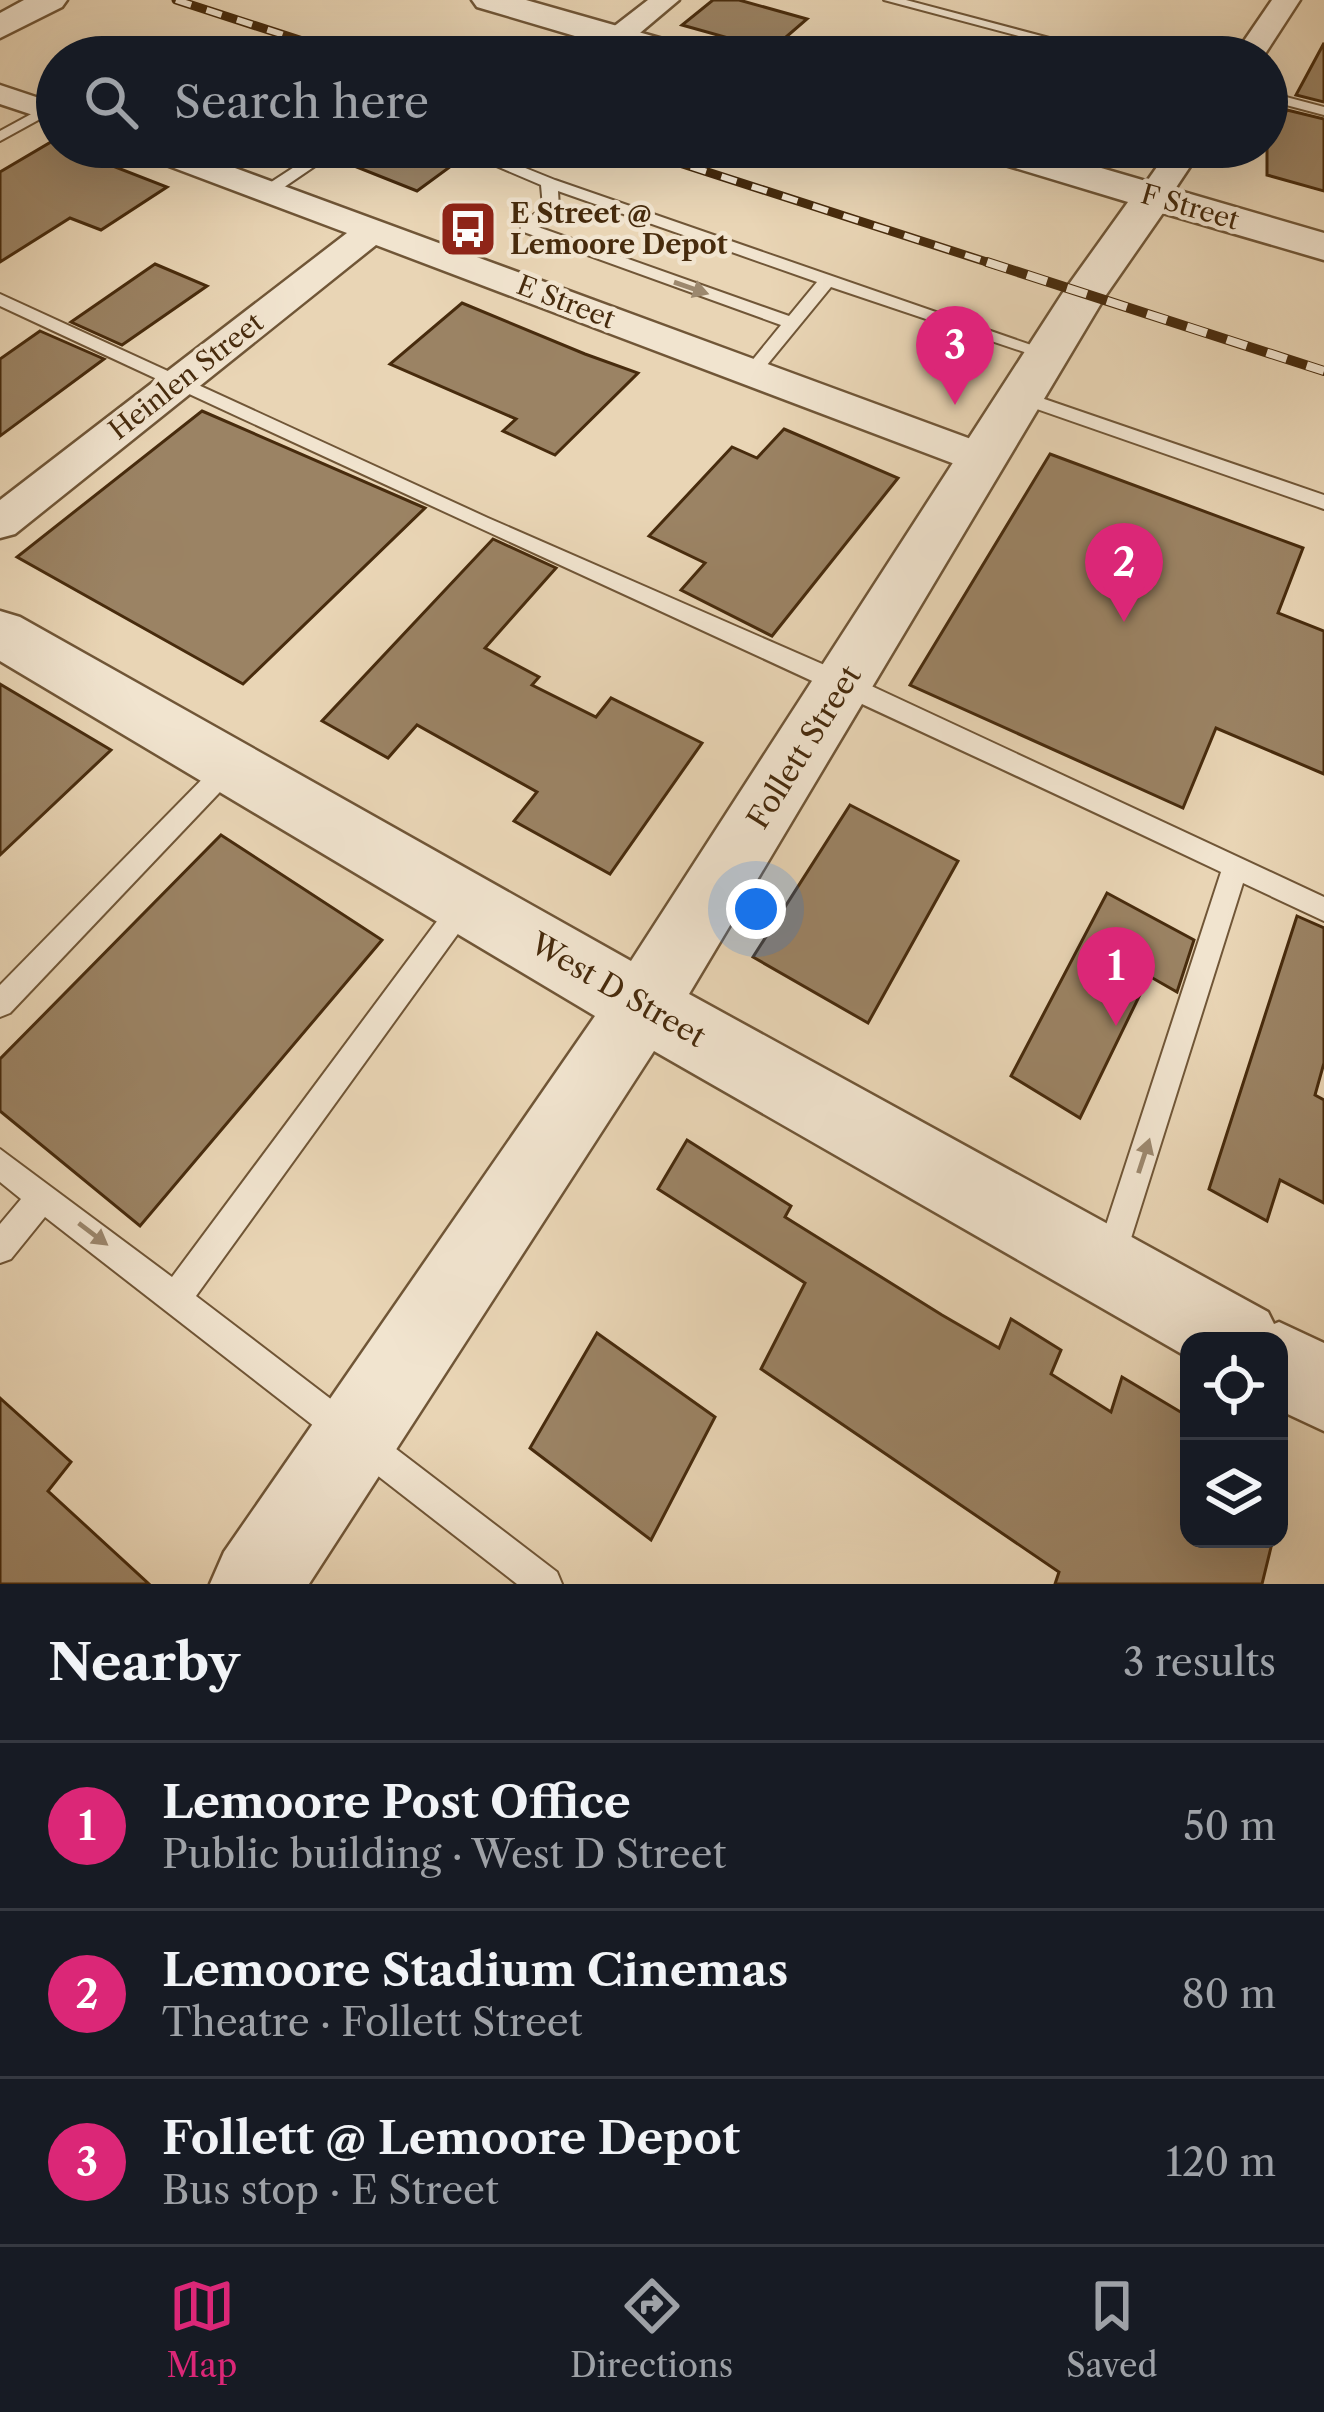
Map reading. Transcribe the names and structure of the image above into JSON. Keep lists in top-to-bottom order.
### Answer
{
  "streets": {
    "street": [
      "F Street",
      "E Street",
      "Heinlen Street",
      "Follett Street",
      "West D Street"
    ]
  },
  "crossings": [
    ["F Street", "Follett Street"],
    ["E Street", "Heinlen Street"],
    ["E Street", "Follett Street"],
    ["Follett Street", "West D Street"]
  ],
  "places": {
    "bus stop": ["E Street @ Lemoore Depot"]
  },
  "page": {
    "search": "Search here",
    "pins": ["3", "2", "1"],
    "heading": ["Nearby", "3 results"],
    "list": [
      {
        "mark": "1",
        "name": "Lemoore Post Office",
        "note": "Public building · West D Street",
        "value": "50 m"
      },
      {
        "mark": "2",
        "name": "Lemoore Stadium Cinemas",
        "note": "Theatre · Follett Street",
        "value": "80 m"
      },
      {
        "mark": "3",
        "name": "Follett @ Lemoore Depot",
        "note": "Bus stop · E Street",
        "value": "120 m"
      }
    ],
    "nav": ["Map", "Directions", "Saved"]
  }
}
